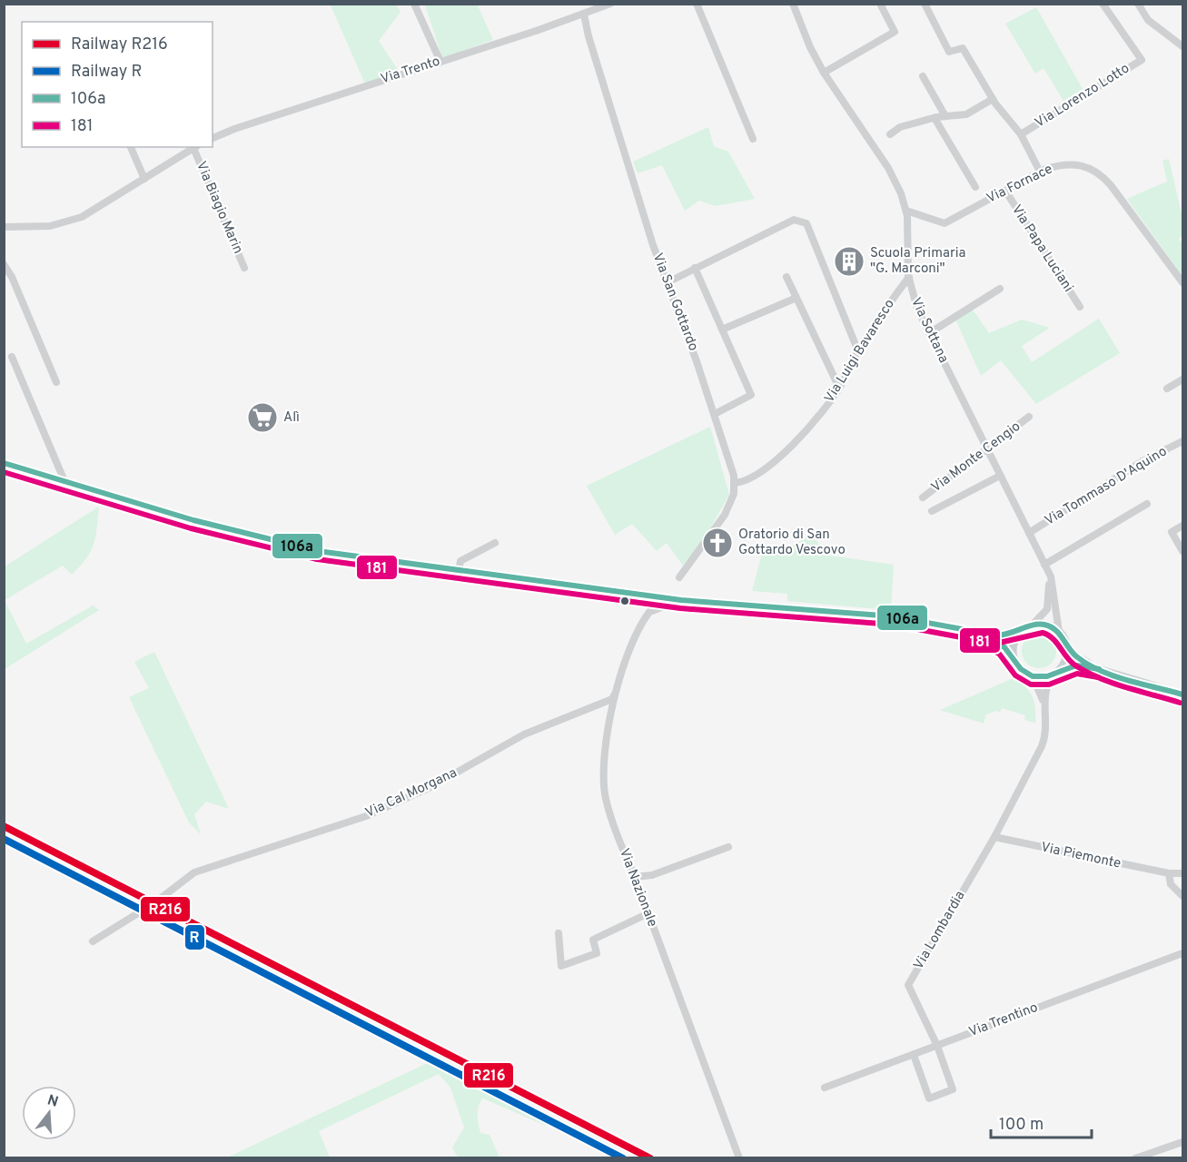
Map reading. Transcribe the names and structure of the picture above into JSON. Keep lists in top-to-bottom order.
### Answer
{
  "streets": {
    "street": [
      "Via Trento",
      "Via Lorenzo Lotto",
      "Via Fornace",
      "Via Biagio Marin",
      "Via Papa Luciani",
      "Via San Gottardo",
      "Via Sottana",
      "Via Luigi Bavaresco",
      "Via Monte Cengio",
      "Via Tommaso D'Aquino",
      "Via Cal Morgana",
      "Via Piemonte",
      "Via Nazionale",
      "Via Lombardia",
      "Via Trentino"
    ]
  },
  "crossings": [
    ["Via Trento", "Via San Gottardo"],
    ["Via Fornace", "Via Papa Luciani"],
    ["Via Fornace", "Via Sottana"],
    ["Via San Gottardo", "Via Luigi Bavaresco"],
    ["Via Sottana", "Via Luigi Bavaresco"],
    ["Via Sottana", "Via Monte Cengio"],
    ["Via Sottana", "Via Tommaso D'Aquino"],
    ["Via Sottana", "Via Lombardia"],
    ["Via Cal Morgana", "Via Nazionale"],
    ["Via Piemonte", "Via Lombardia"],
    ["Via Lombardia", "Via Trentino"]
  ],
  "places": {
    "building": ["Scuola Primaria \"G. Marconi\""],
    "supermarket": ["Alì"],
    "church": ["Oratorio di San Gottardo Vescovo"]
  },
  "lines": [
    "transit line 106a",
    "transit line 181",
    "rail line R216",
    "rail line R"
  ],
  "legend": [
    "Railway R216",
    "Railway R",
    "106a",
    "181"
  ],
  "scale_bar": "100 m",
  "north": "top"
}
